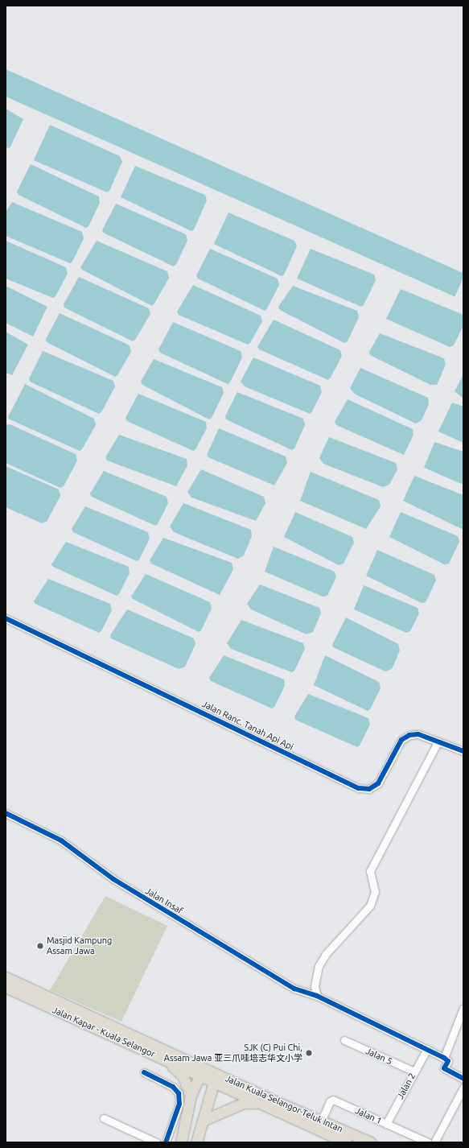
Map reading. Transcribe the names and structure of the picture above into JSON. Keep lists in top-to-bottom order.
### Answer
{
  "streets": {
    "highway": ["Jalan Kapar - Kuala Selangor", "Jalan Kuala Selangor-Teluk Intan"],
    "street": [
      "Jalan Ranc. Tanah Api Api",
      "Jalan Insaf",
      "Jalan 5",
      "Jalan 2",
      "Jalan 1"
    ]
  },
  "crossings": [
    ["Jalan Insaf", "Jalan 2"],
    ["Jalan Kapar - Kuala Selangor", "Jalan Kuala Selangor-Teluk Intan"],
    ["Jalan 5", "Jalan 2"],
    ["Jalan 2", "Jalan 1"],
    ["Jalan Kuala Selangor-Teluk Intan", "Jalan 1"]
  ],
  "places": ["Masjid Kampung Assam Jawa", "SJK (C) Pui Chi, Assam Jawa 亚三爪哇培志华文小学"]
}
